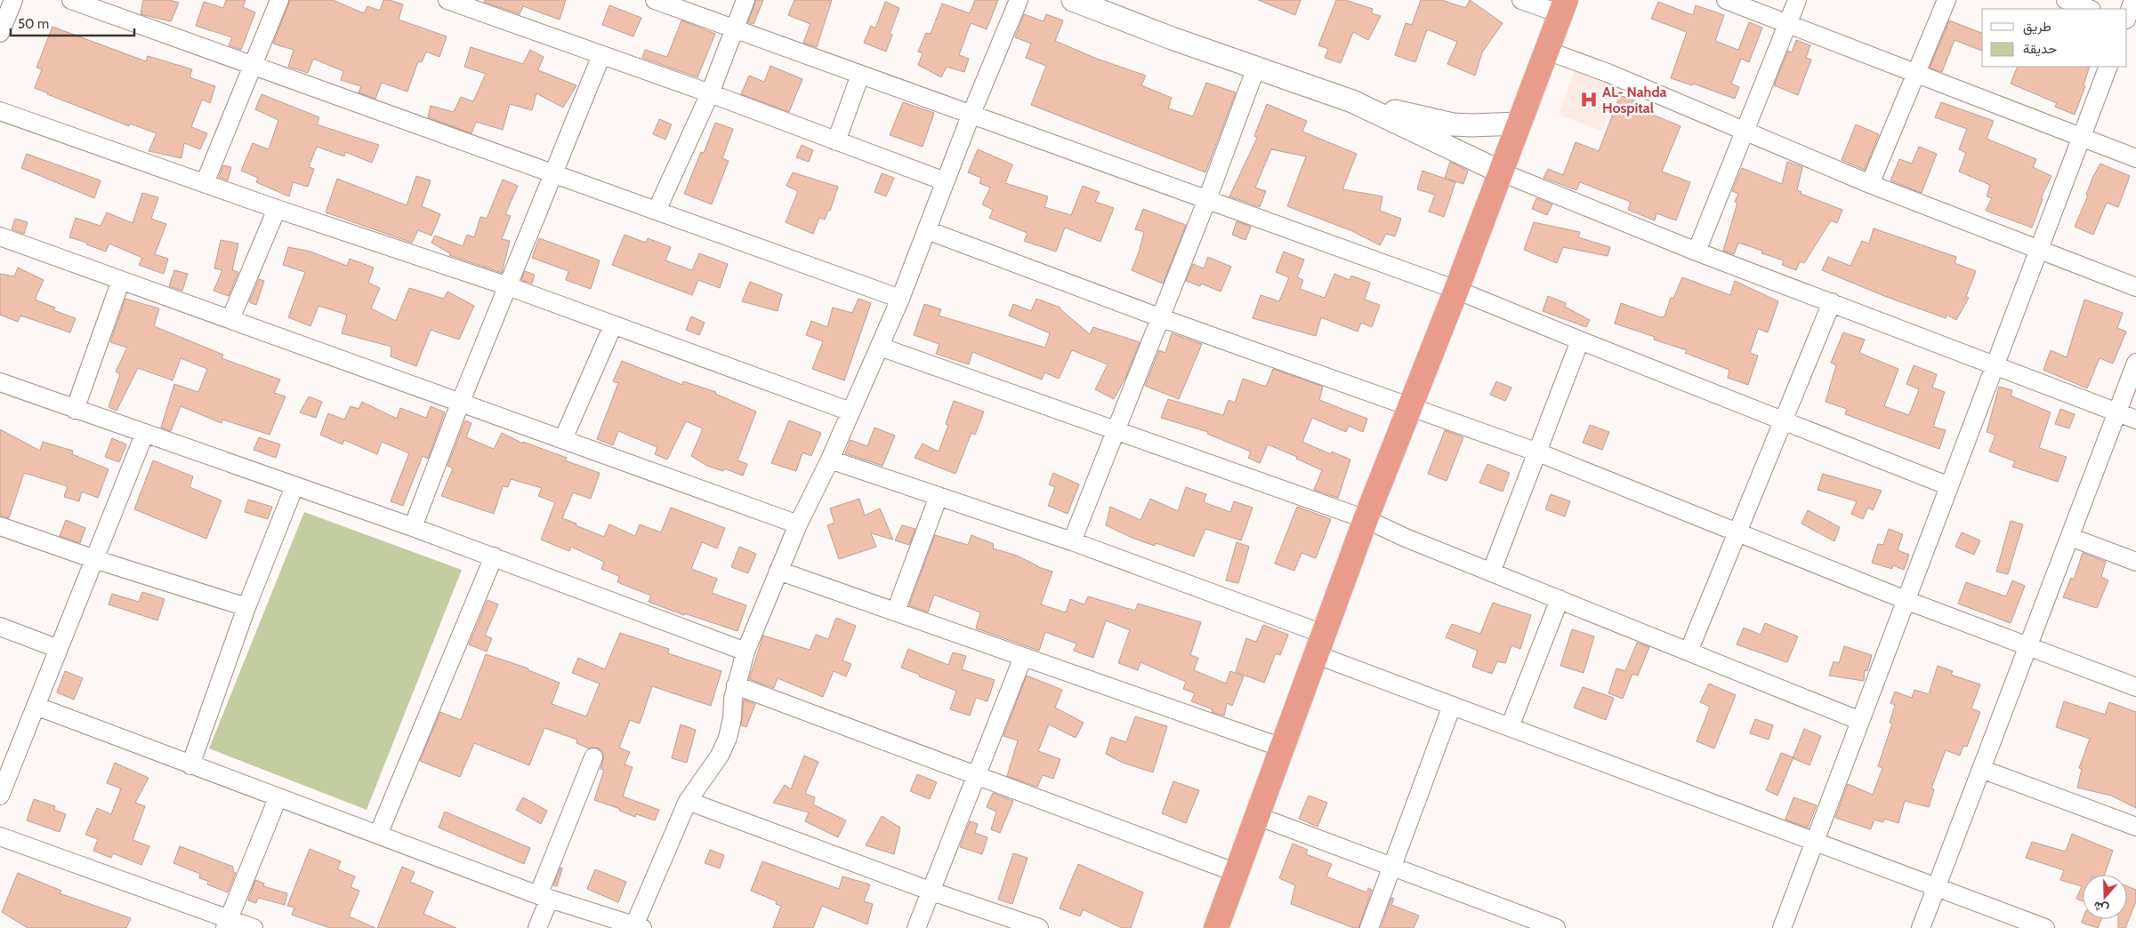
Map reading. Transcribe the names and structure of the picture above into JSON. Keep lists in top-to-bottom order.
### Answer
{
  "places": {
    "hospital": ["AL- Nahda Hospital"]
  },
  "legend": ["طريق", "حديقة"],
  "scale_bar": "50 m",
  "north": "bottom"
}
